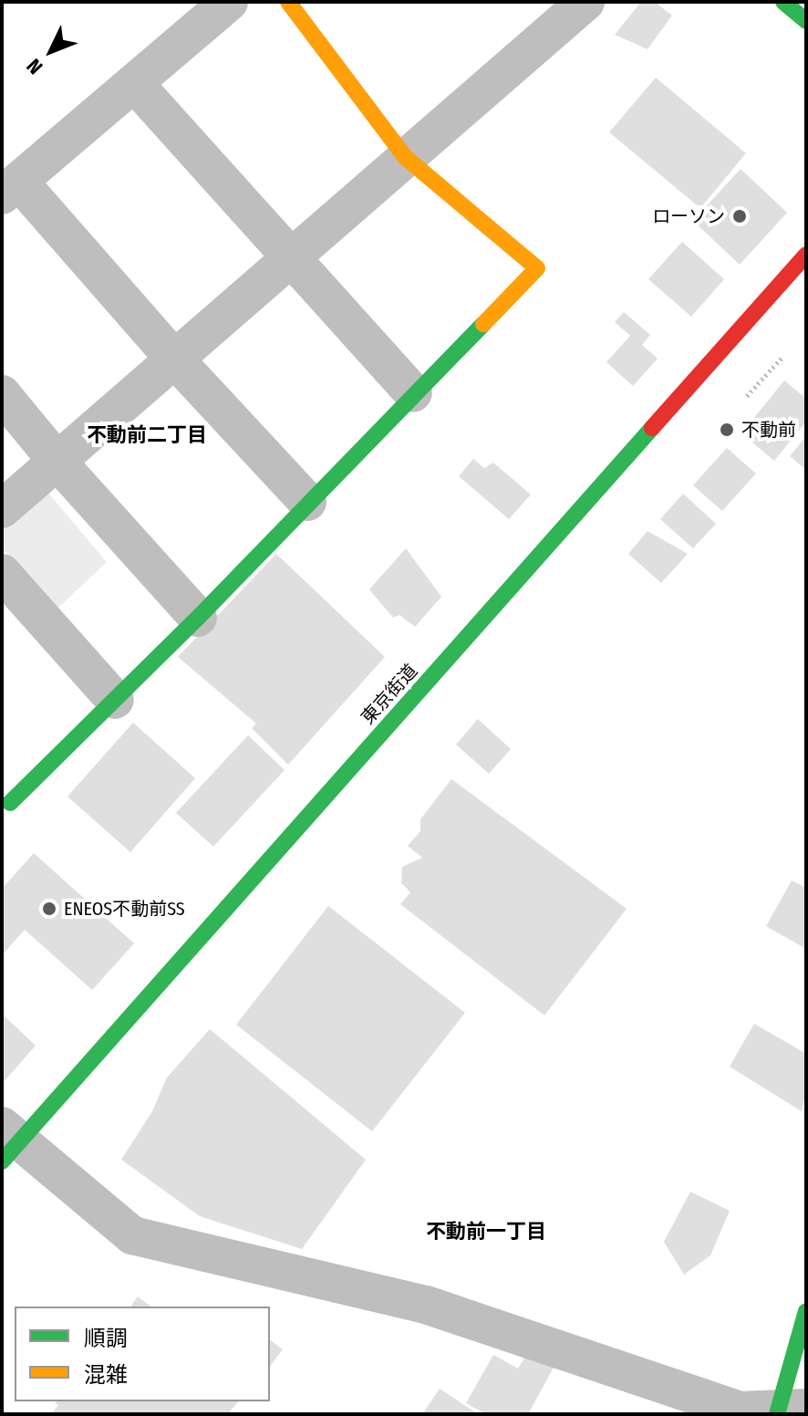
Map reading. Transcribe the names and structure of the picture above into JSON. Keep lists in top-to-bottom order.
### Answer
{
  "streets": {
    "main road": ["東京街道"]
  },
  "districts": ["不動前二丁目", "不動前一丁目"],
  "places": ["ローソン", "不動前", "ENEOS不動前SS"],
  "legend": ["順調", "混雑"],
  "north": "bottom left"
}
